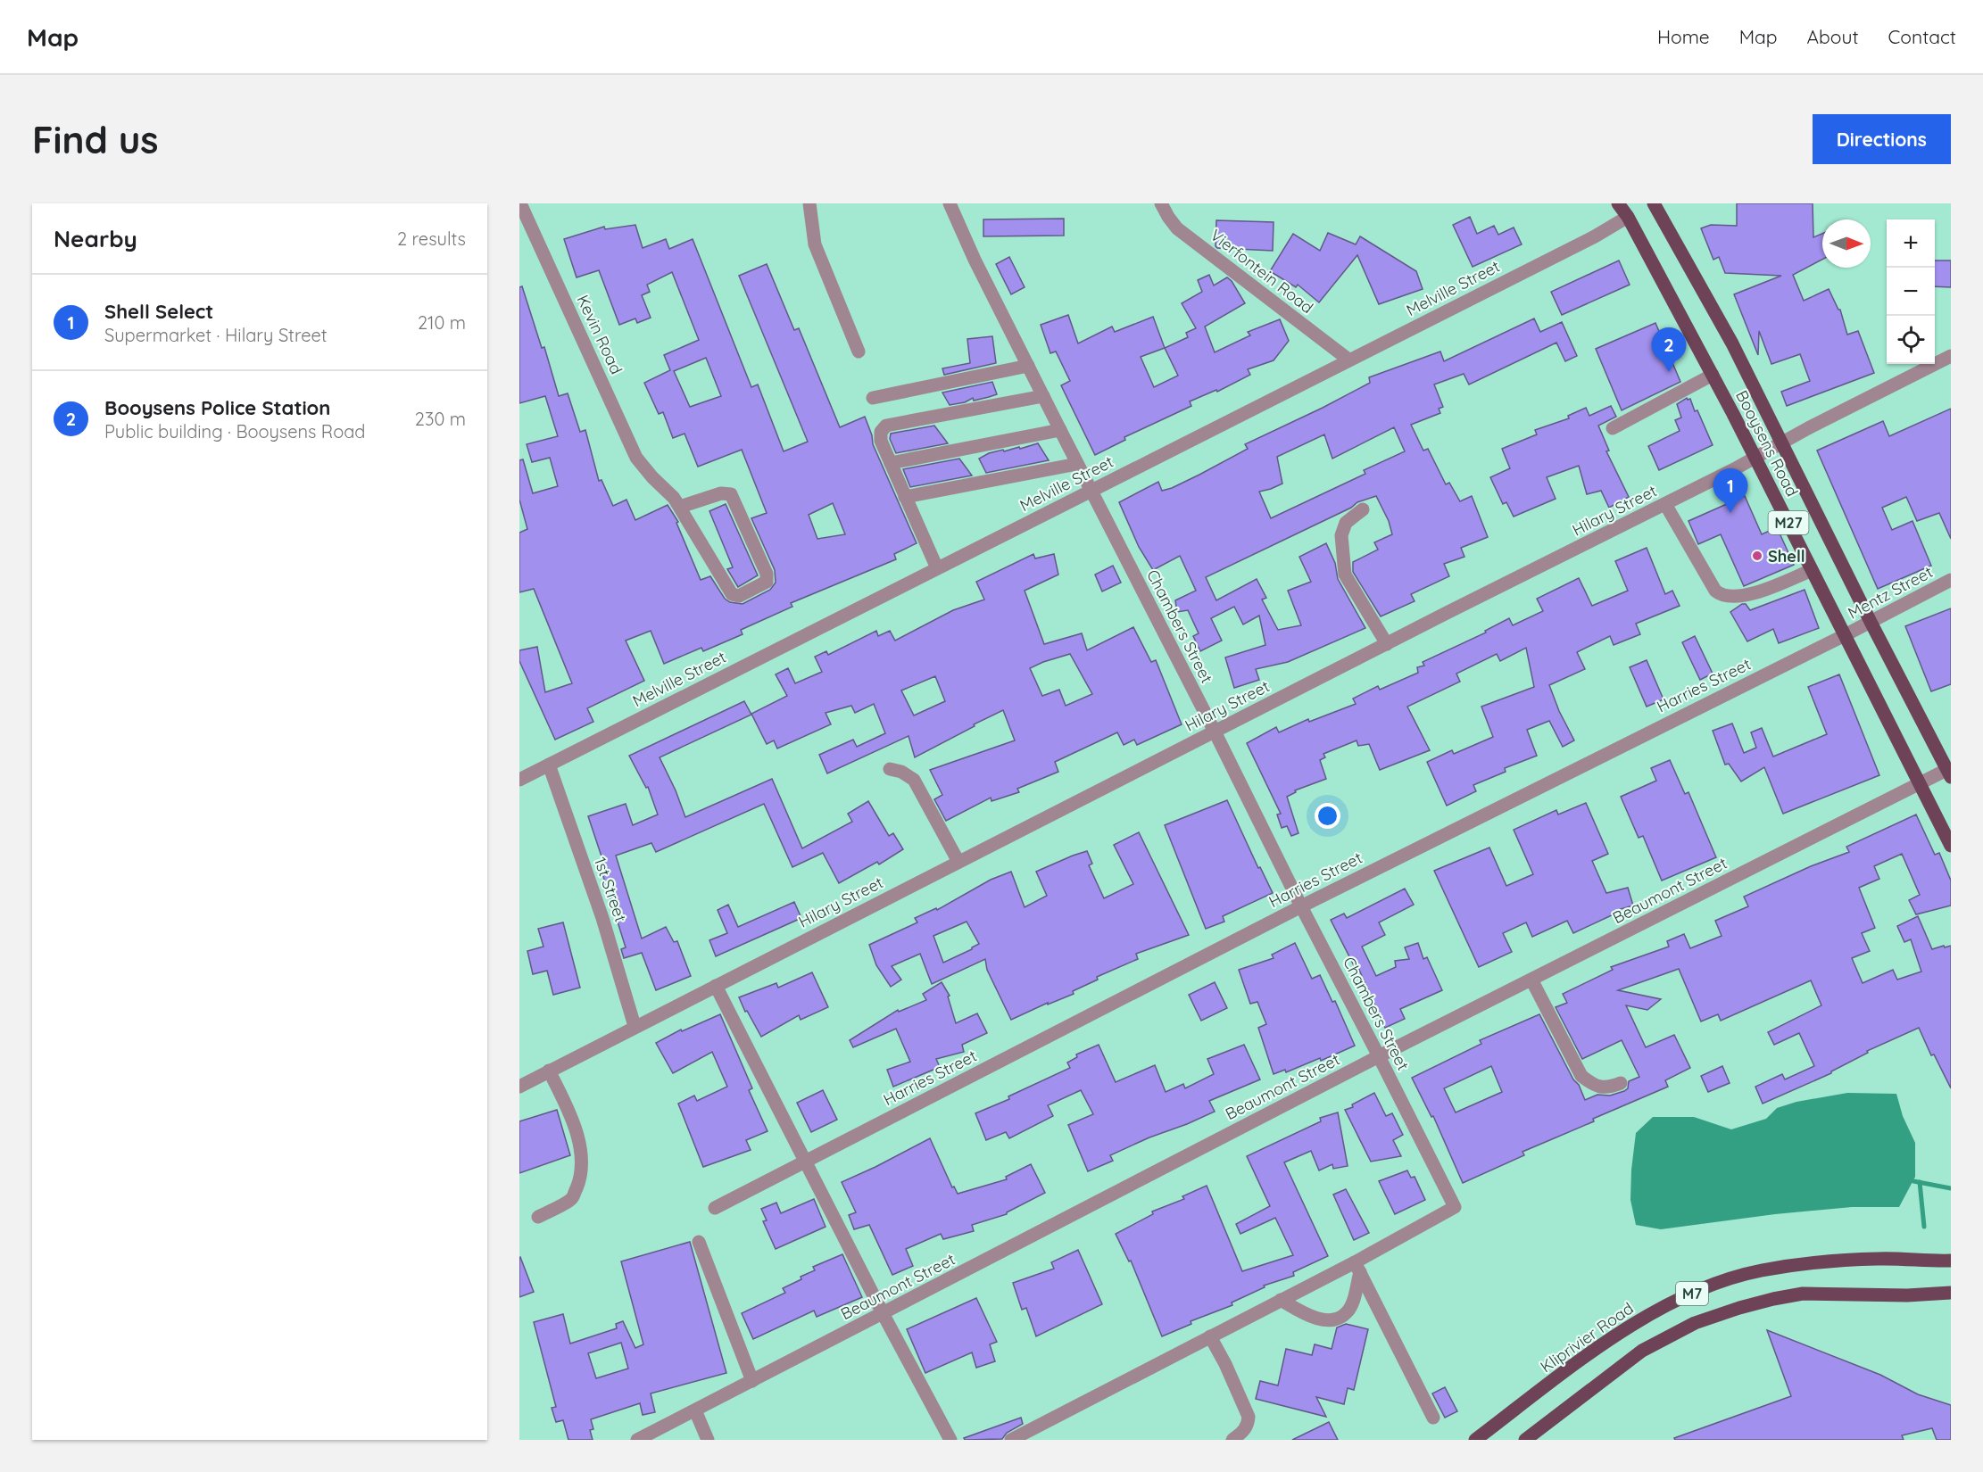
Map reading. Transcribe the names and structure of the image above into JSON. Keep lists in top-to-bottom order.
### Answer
{
  "streets": {
    "main road": [
      "Booysens Road",
      "M27",
      "M7",
      "Kliprivier Road"
    ],
    "street": [
      "Vierfontein Road",
      "Melville Street",
      "Kevin Road",
      "Hilary Street",
      "Mentz Street",
      "Chambers Street",
      "Harries Street",
      "1st Street",
      "Beaumont Street"
    ]
  },
  "crossings": [
    ["Vierfontein Road", "Melville Street"],
    ["Melville Street", "Booysens Road"],
    ["Melville Street", "Chambers Street"],
    ["Melville Street", "1st Street"],
    ["Booysens Road", "Hilary Street"],
    ["Booysens Road", "Mentz Street"],
    ["Booysens Road", "Harries Street"],
    ["Booysens Road", "Beaumont Street"],
    ["Hilary Street", "Chambers Street"],
    ["Hilary Street", "1st Street"],
    ["Mentz Street", "Harries Street"],
    ["Chambers Street", "Harries Street"],
    ["Chambers Street", "Beaumont Street"]
  ],
  "places": ["Shell"],
  "north": "right",
  "page": {
    "header": "Map",
    "nav": [
      "Home",
      "Map",
      "About",
      "Contact"
    ],
    "buttons": "Directions",
    "title": "Find us",
    "heading": ["Nearby", "2 results"],
    "map_buttons": ["+", "−"],
    "list": [
      {
        "mark": "1",
        "name": "Shell Select",
        "note": "Supermarket · Hilary Street",
        "value": "210 m"
      },
      {
        "mark": "2",
        "name": "Booysens Police Station",
        "note": "Public building · Booysens Road",
        "value": "230 m"
      }
    ],
    "pins": ["2", "1"]
  }
}
